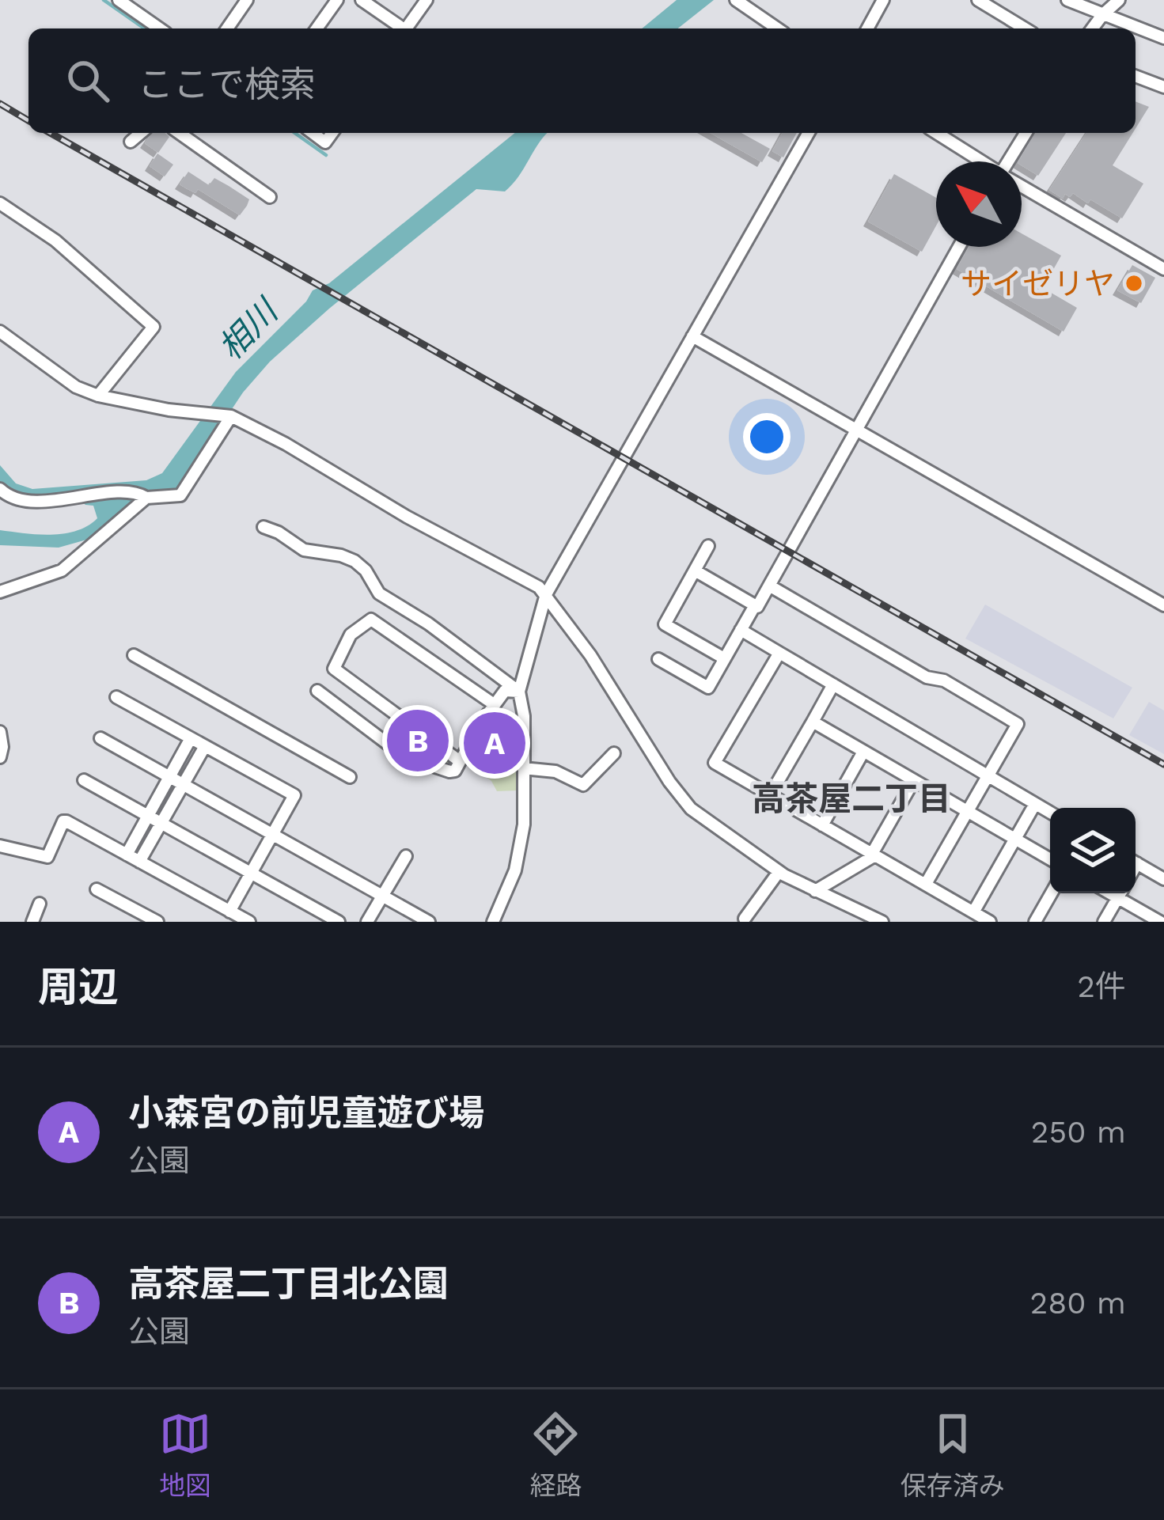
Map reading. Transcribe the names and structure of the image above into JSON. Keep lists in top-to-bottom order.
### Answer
{
  "districts": ["高茶屋二丁目"],
  "water": ["相川"],
  "places": ["サイゼリヤ"],
  "north": "top left",
  "page": {
    "search": "ここで検索",
    "pins": ["B", "A"],
    "heading": ["周辺", "2件"],
    "list": [
      {
        "mark": "A",
        "name": "小森宮の前児童遊び場",
        "note": "公園",
        "value": "250 m"
      },
      {
        "mark": "B",
        "name": "高茶屋二丁目北公園",
        "note": "公園",
        "value": "280 m"
      }
    ],
    "nav": ["地図", "経路", "保存済み"]
  }
}
